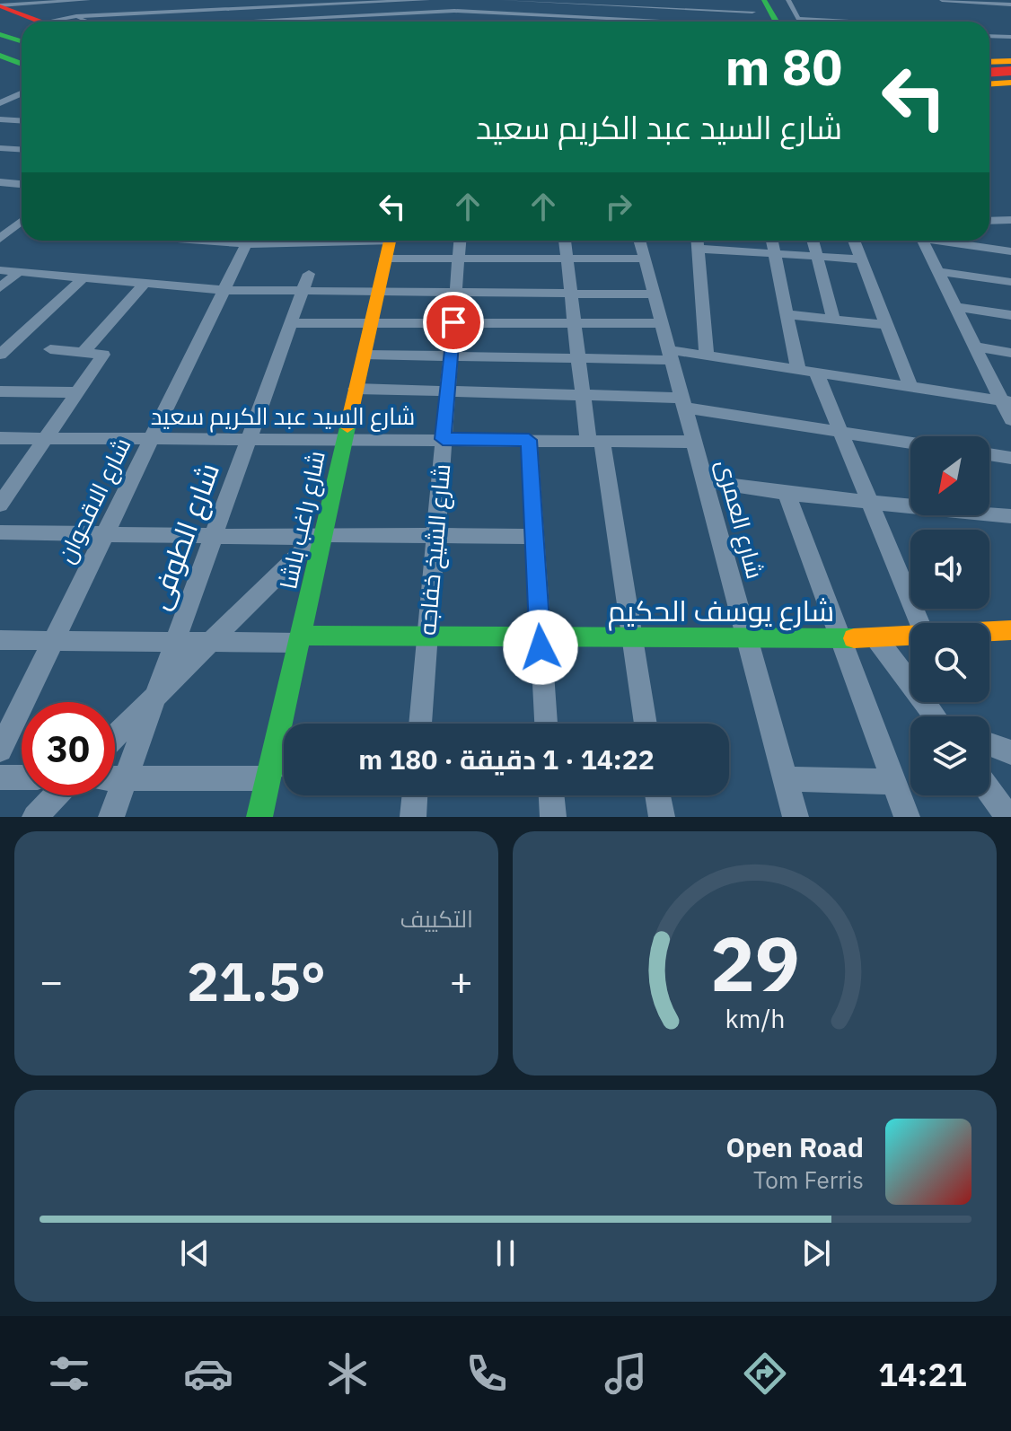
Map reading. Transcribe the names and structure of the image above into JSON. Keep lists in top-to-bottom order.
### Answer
{
  "streets": {
    "street": [
      "شارع السيد عبد الكريم سعيد",
      "شارع الاقحوان",
      "شارع العمرى",
      "شارع راغب باشا",
      "شارع الطوفى",
      "شارع الشيخ خفاجه",
      "شارع يوسف الحكيم"
    ]
  },
  "crossings": [
    ["شارع السيد عبد الكريم سعيد", "شارع الاقحوان"],
    ["شارع السيد عبد الكريم سعيد", "شارع العمرى"],
    ["شارع السيد عبد الكريم سعيد", "شارع راغب باشا"],
    ["شارع السيد عبد الكريم سعيد", "شارع الطوفى"],
    ["شارع السيد عبد الكريم سعيد", "شارع الشيخ خفاجه"],
    ["شارع العمرى", "شارع يوسف الحكيم"],
    ["شارع راغب باشا", "شارع يوسف الحكيم"],
    ["شارع الشيخ خفاجه", "شارع يوسف الحكيم"]
  ],
  "north": "bottom left",
  "page": {
    "turn": ["80 m", "شارع السيد عبد الكريم سعيد"],
    "limit": "30",
    "trip": "14:22 · 1 دقيقة · 180 m",
    "tile": "التكييف",
    "heat": ["−", "21.5°", "+"],
    "song": ["Open Road", "Tom Ferris"],
    "tabs": "14:21",
    "gauge": ["29", "km/h"]
  }
}
